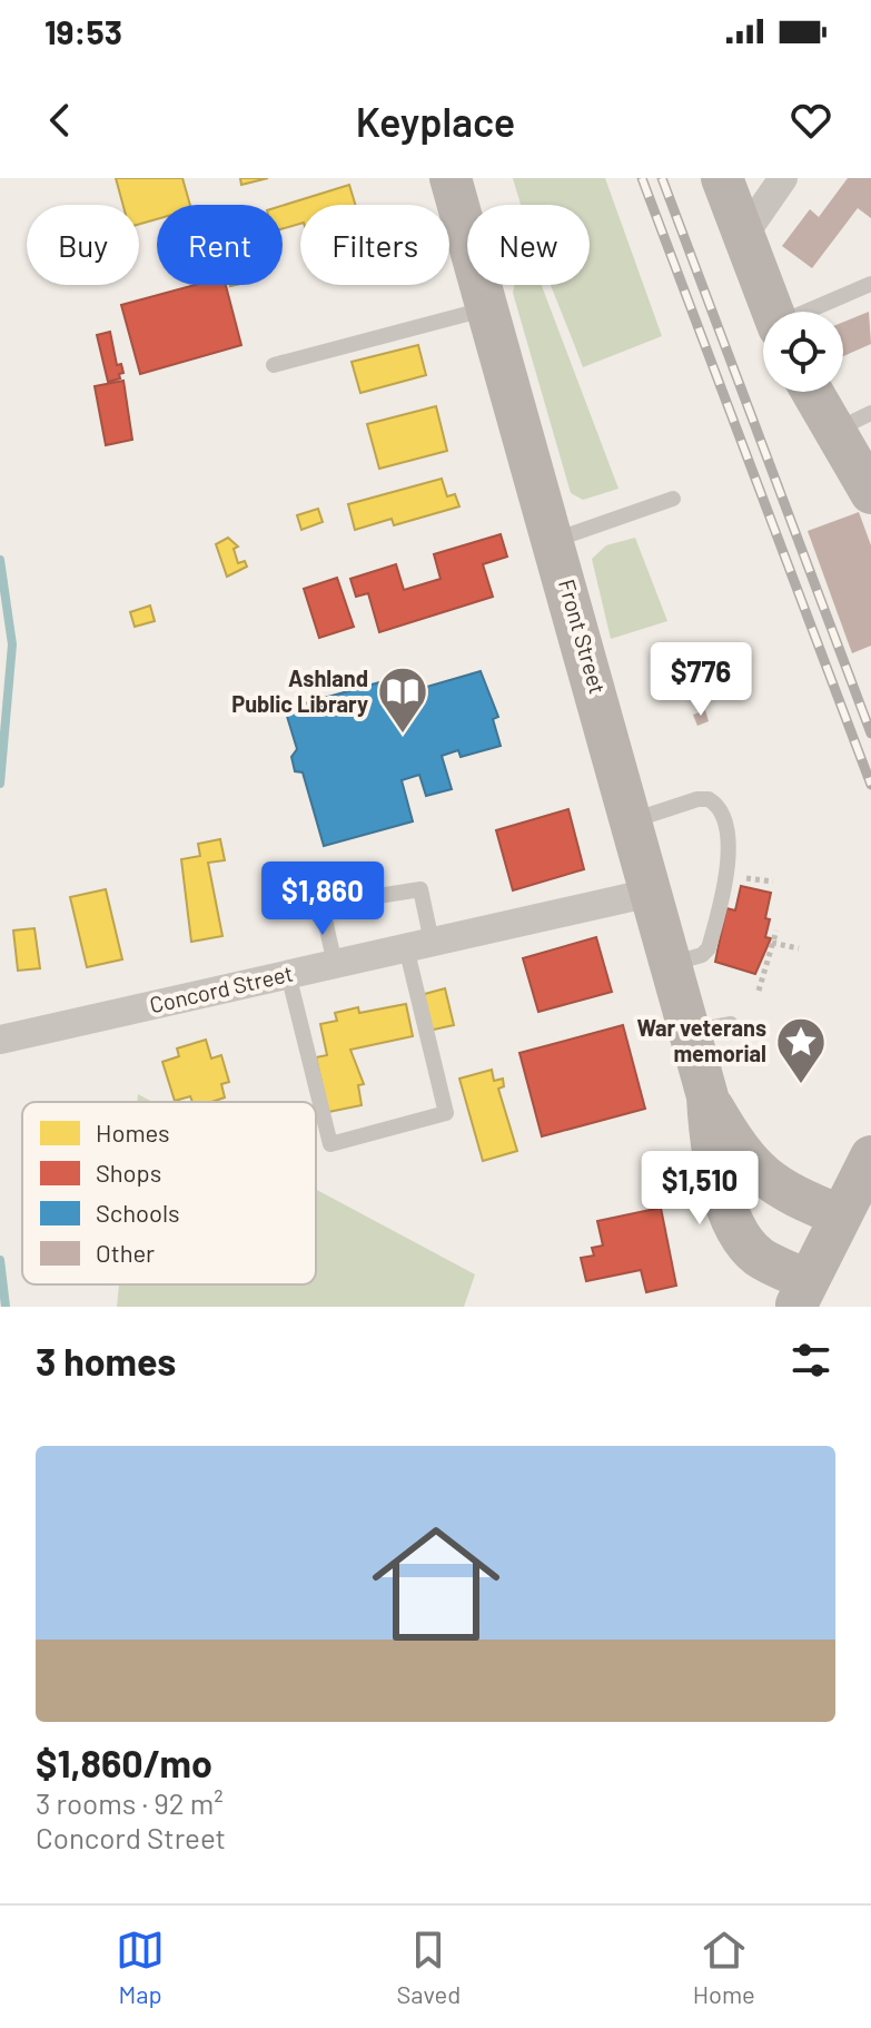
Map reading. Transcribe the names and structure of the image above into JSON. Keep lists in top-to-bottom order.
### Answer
{
  "streets": {
    "street": ["Front Street", "Concord Street"]
  },
  "crossings": [
    ["Front Street", "Concord Street"]
  ],
  "places": {
    "library": ["Ashland Public Library"],
    "place": ["War veterans memorial"]
  },
  "legend": [
    "Homes",
    "Shops",
    "Schools",
    "Other"
  ],
  "page": {
    "status": "19:53",
    "header": "Keyplace",
    "chip": [
      "Buy",
      "Rent",
      "Filters",
      "New"
    ],
    "price": ["$776", "$1,860", "$1,510"],
    "heading": "3 homes",
    "list": [
      {
        "name": "$1,860/mo",
        "note": "3 rooms · 92 m² · Concord Street"
      }
    ],
    "tabs": ["Map", "Saved", "Home"]
  }
}
